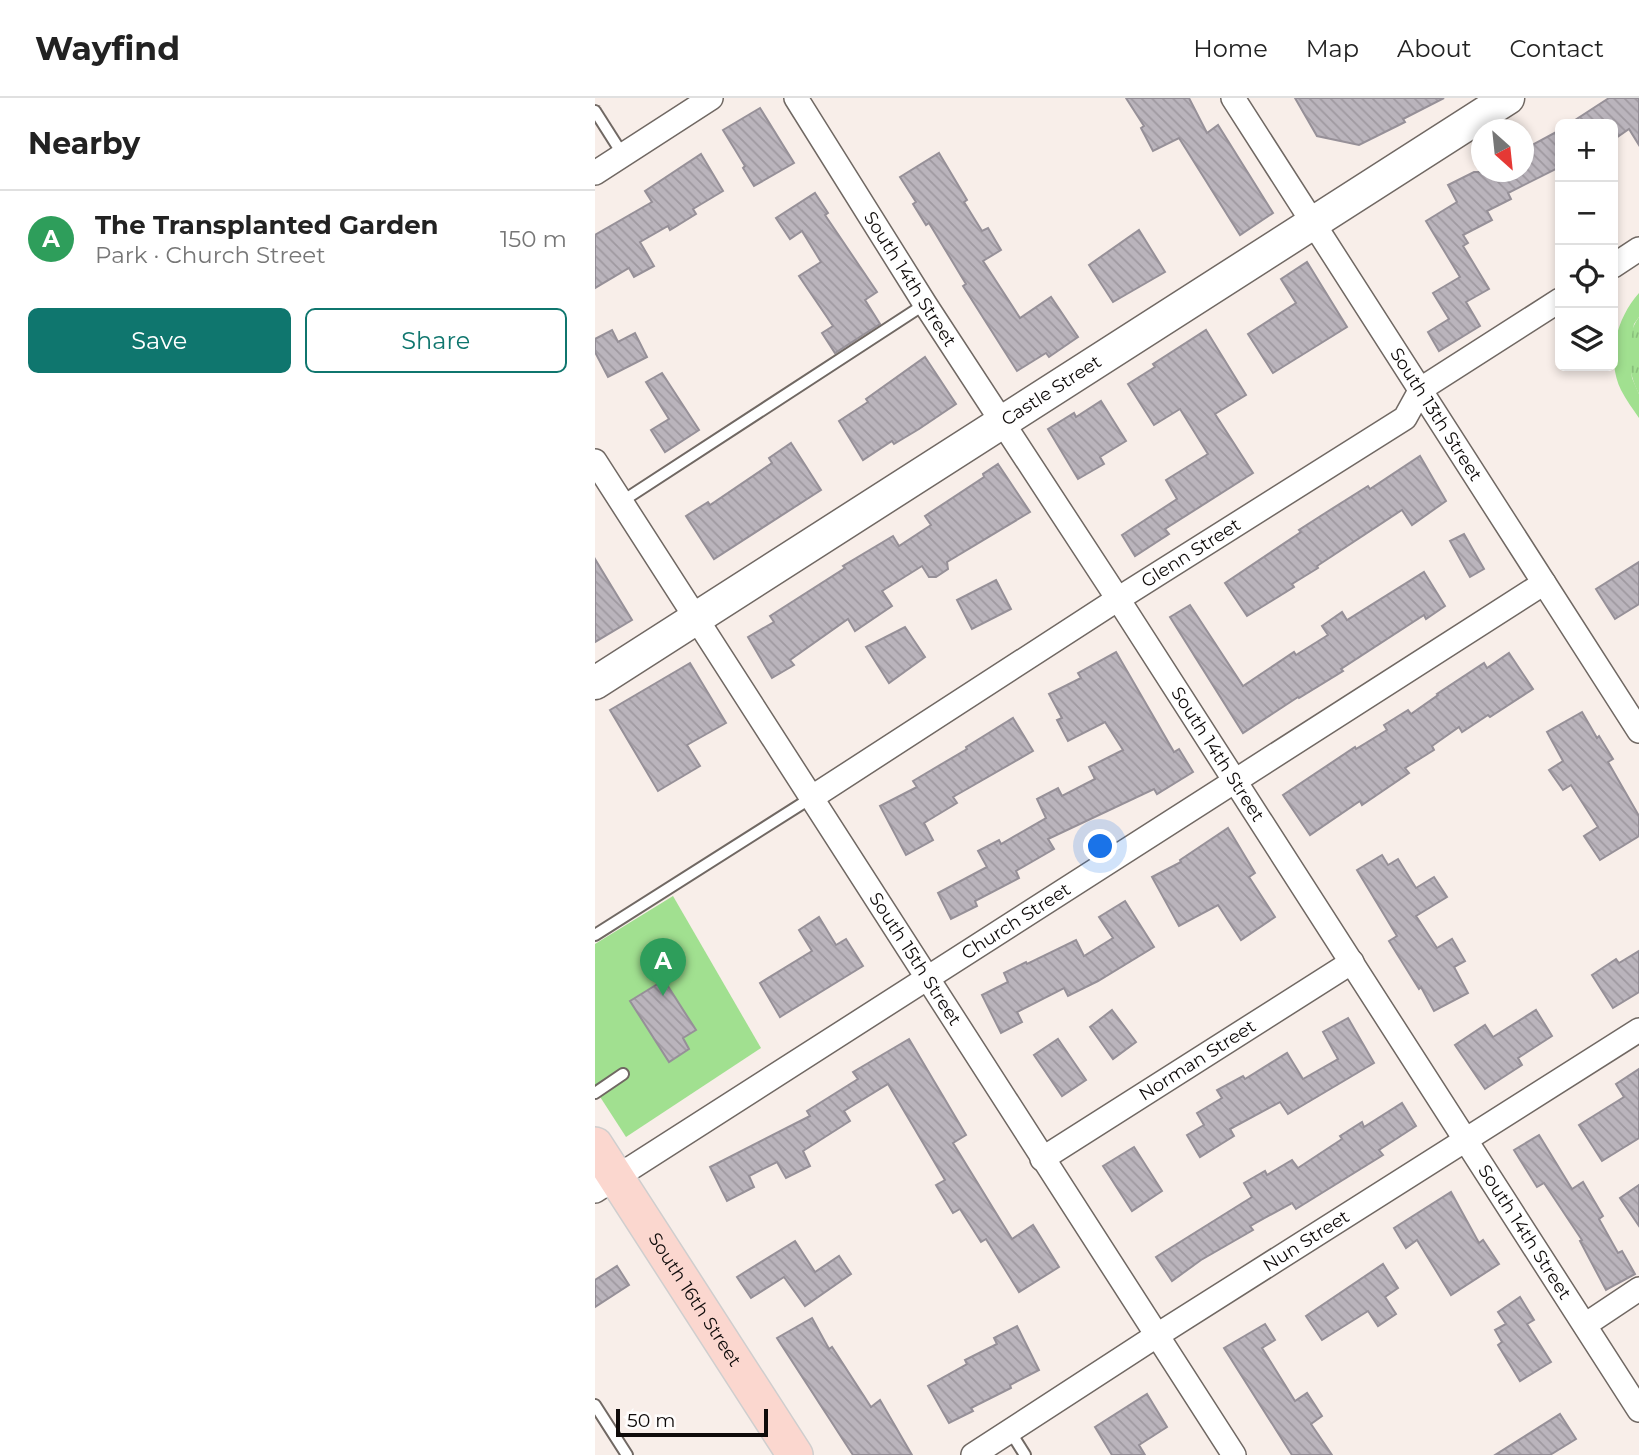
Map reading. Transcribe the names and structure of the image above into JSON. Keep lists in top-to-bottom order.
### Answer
{
  "streets": {
    "main road": ["South 16th Street"],
    "street": [
      "South 14th Street",
      "Castle Street",
      "South 13th Street",
      "Glenn Street",
      "Church Street",
      "South 15th Street",
      "Norman Street",
      "Nun Street"
    ]
  },
  "crossings": [
    ["South 14th Street", "Castle Street"],
    ["South 14th Street", "Glenn Street"],
    ["South 14th Street", "Church Street"],
    ["South 14th Street", "Norman Street"],
    ["South 14th Street", "Nun Street"],
    ["Castle Street", "South 13th Street"],
    ["Castle Street", "South 15th Street"],
    ["South 13th Street", "Glenn Street"],
    ["South 13th Street", "Church Street"],
    ["Glenn Street", "South 15th Street"],
    ["Church Street", "South 15th Street"],
    ["Church Street", "South 16th Street"],
    ["South 15th Street", "Norman Street"],
    ["South 15th Street", "Nun Street"]
  ],
  "scale_bar": "50 m",
  "north": "bottom right",
  "page": {
    "header": "Wayfind",
    "nav": [
      "Home",
      "Map",
      "About",
      "Contact"
    ],
    "heading": "Nearby",
    "map_buttons": ["+", "−"],
    "list": [
      {
        "mark": "A",
        "name": "The Transplanted Garden",
        "note": "Park · Church Street",
        "value": "150 m"
      }
    ],
    "buttons": ["Save", "Share"],
    "pins": "A",
    "scale": "50 m"
  }
}
